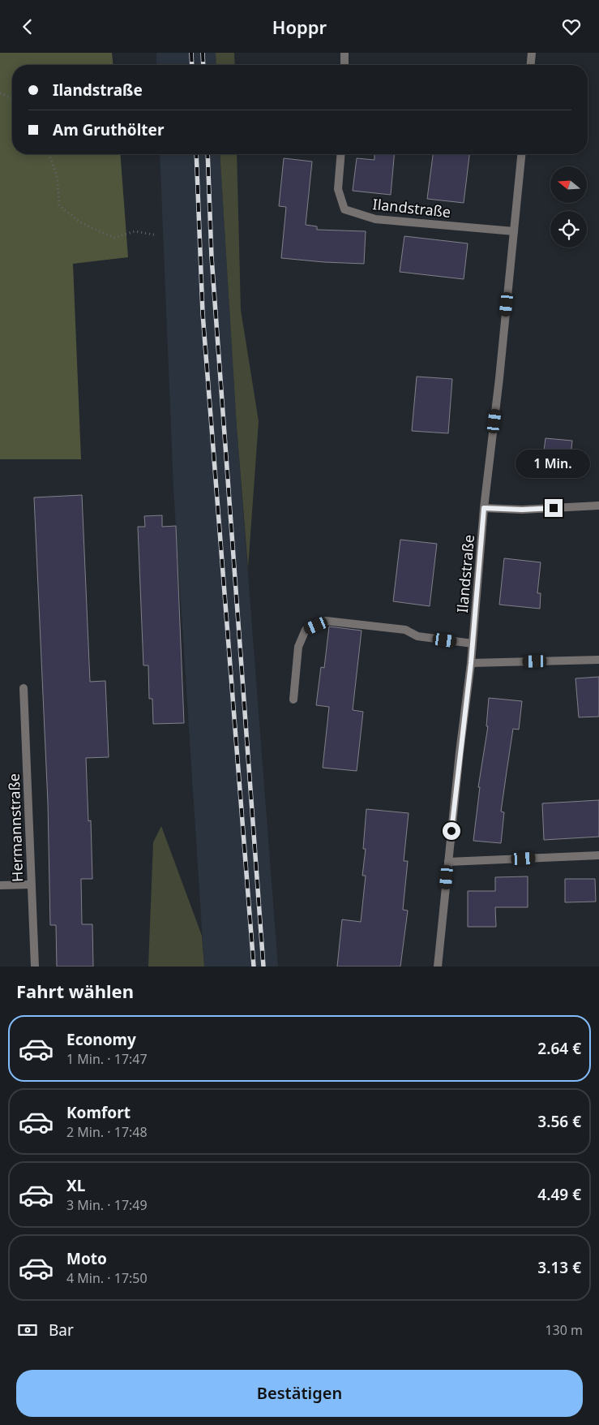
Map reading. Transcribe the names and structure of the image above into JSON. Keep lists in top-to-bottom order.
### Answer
{
  "streets": {
    "street": ["Ilandstraße", "Hermannstraße"]
  },
  "north": "left",
  "page": {
    "header": "Hoppr",
    "banner": ["Ilandstraße", "Am Gruthölter"],
    "bubble": "1 Min.",
    "heading": "Fahrt wählen",
    "list": [
      {
        "name": "Economy",
        "note": "1 Min. · 17:47",
        "value": "2.64 €"
      },
      {
        "name": "Komfort",
        "note": "2 Min. · 17:48",
        "value": "3.56 €"
      },
      {
        "name": "XL",
        "note": "3 Min. · 17:49",
        "value": "4.49 €"
      },
      {
        "name": "Moto",
        "note": "4 Min. · 17:50",
        "value": "3.13 €"
      }
    ],
    "pay": ["Bar", "130 m"],
    "buttons": "Bestätigen"
  }
}
